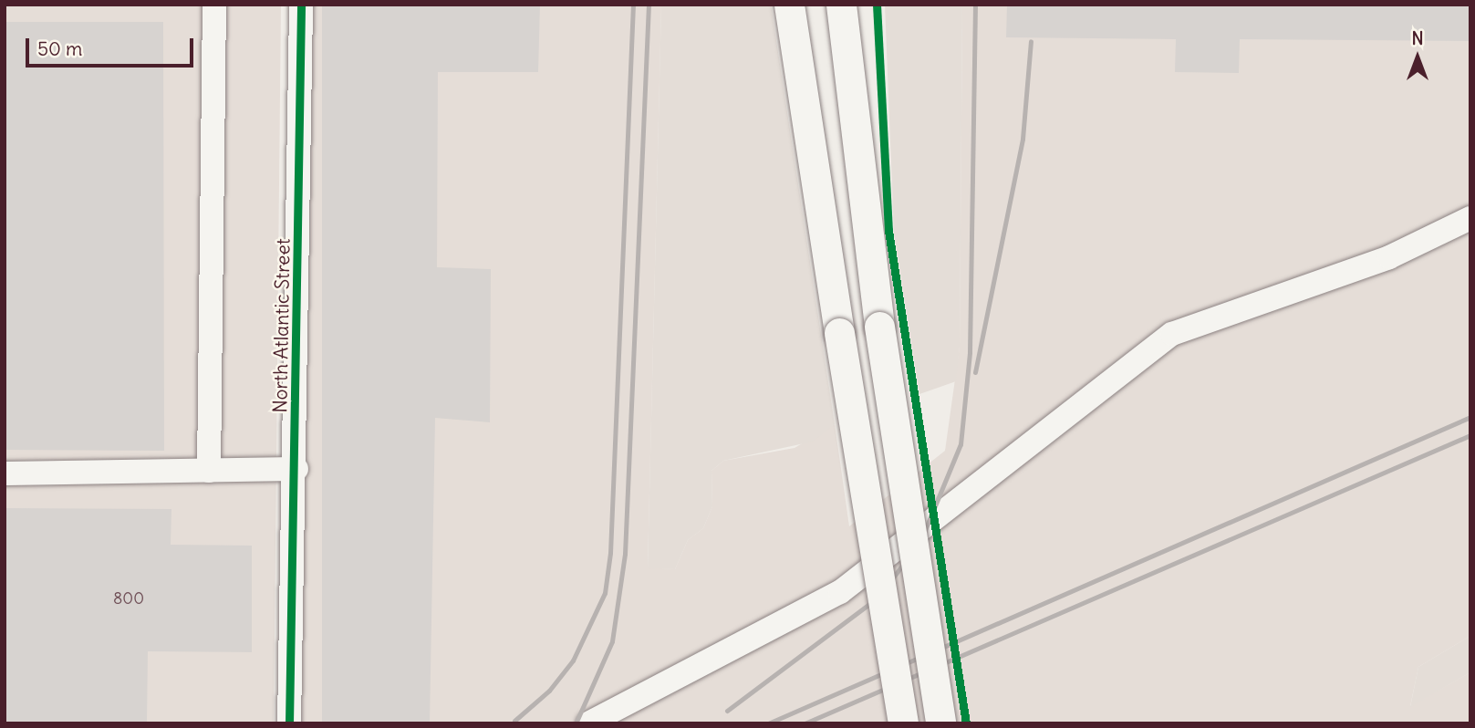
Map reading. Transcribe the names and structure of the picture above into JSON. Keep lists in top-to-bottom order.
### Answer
{
  "streets": {
    "street": ["North Atlantic Street"]
  },
  "house_numbers": ["800"],
  "scale_bar": "50 m",
  "north": "top"
}
